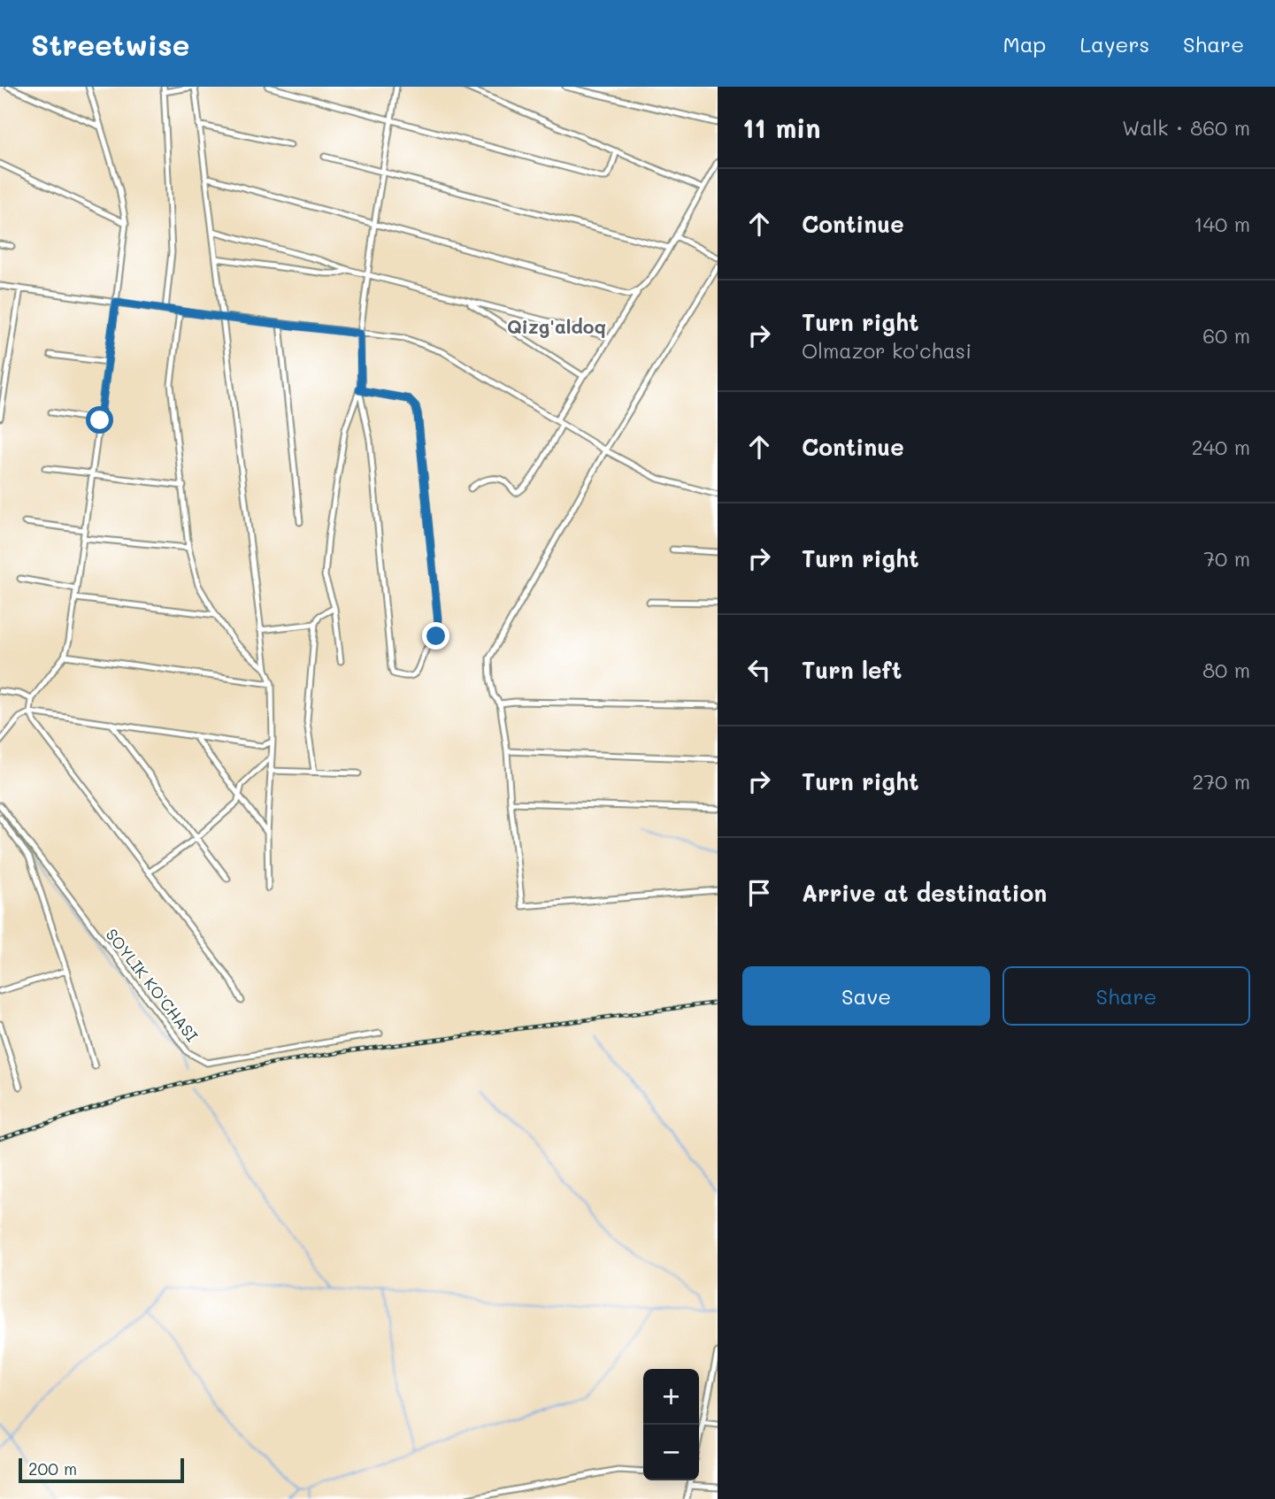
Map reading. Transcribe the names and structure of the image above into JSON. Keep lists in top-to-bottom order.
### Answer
{
  "streets": {
    "street": ["SOYLIK KO'CHASI"]
  },
  "districts": ["Qizg'aldoq"],
  "scale_bar": "200 m",
  "page": {
    "header": "Streetwise",
    "nav": ["Map", "Layers", "Share"],
    "heading": ["11 min", "Walk · 860 m"],
    "list": [
      ["Continue", "140 m"],
      ["Turn right", "Olmazor ko'chasi", "60 m"],
      ["Continue", "240 m"],
      ["Turn right", "70 m"],
      ["Turn left", "80 m"],
      ["Turn right", "270 m"],
      "Arrive at destination"
    ],
    "buttons": ["Save", "Share"],
    "map_buttons": ["+", "−"],
    "scale": "200 m"
  }
}
